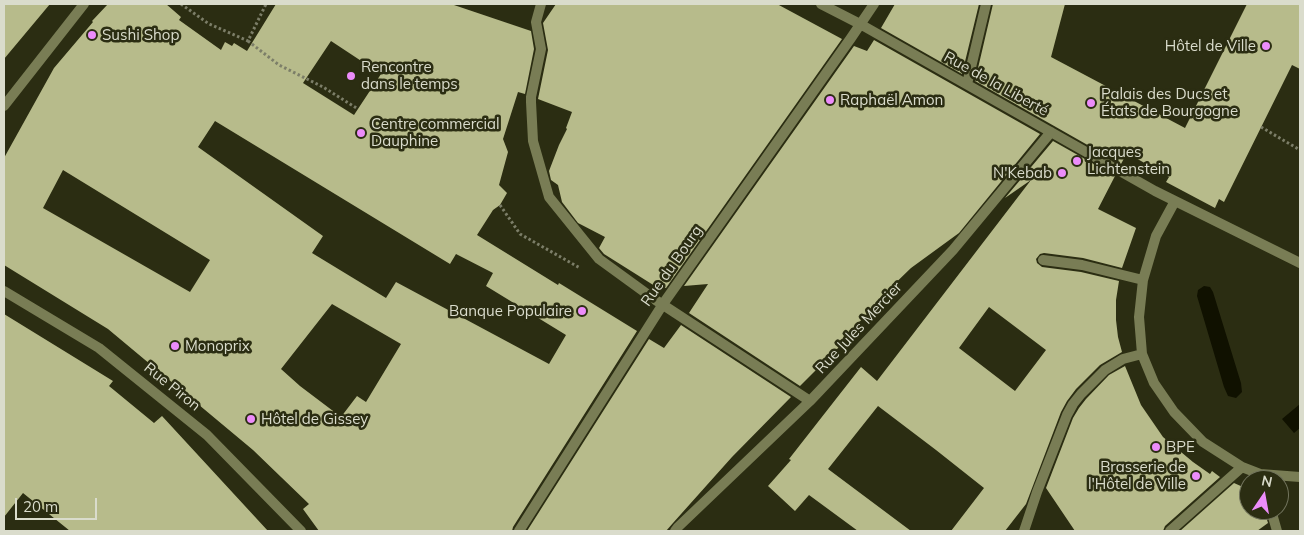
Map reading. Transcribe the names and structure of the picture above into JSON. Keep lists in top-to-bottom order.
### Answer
{
  "streets": {
    "street": [
      "Rue de la Liberté",
      "Rue du Bourg",
      "Rue Jules Mercier",
      "Rue Piron"
    ]
  },
  "crossings": [
    ["Rue de la Liberté", "Rue du Bourg"],
    ["Rue de la Liberté", "Rue Jules Mercier"]
  ],
  "places": [
    "Sushi Shop",
    "Hôtel de Ville",
    "Rencontre dans le temps",
    "Raphaël Amon",
    "Palais des Ducs et États de Bourgogne",
    "Centre commercial Dauphine",
    "Jacques Lichtenstein",
    "N'Kebab",
    "Banque Populaire",
    "Monoprix",
    "Hôtel de Gissey",
    "BPE",
    "Brasserie de l'Hôtel de Ville"
  ],
  "scale_bar": "20 m",
  "north": "top"
}
